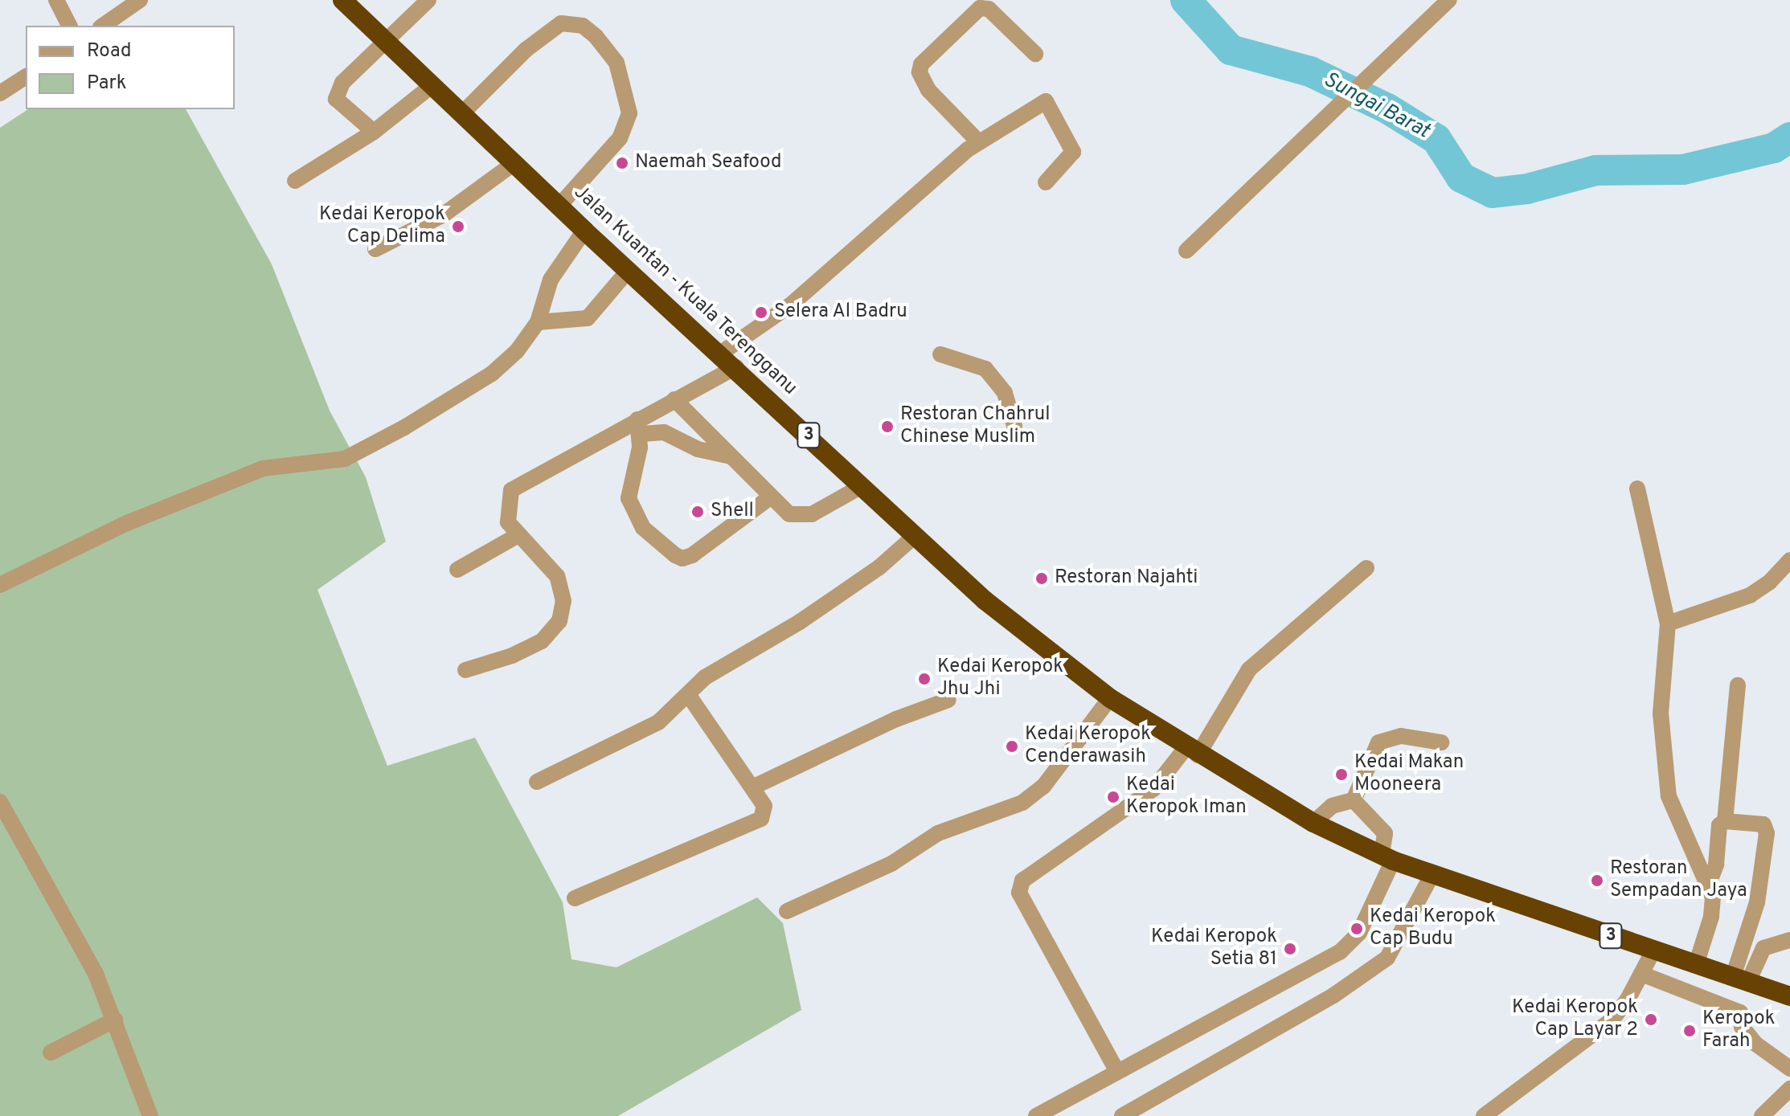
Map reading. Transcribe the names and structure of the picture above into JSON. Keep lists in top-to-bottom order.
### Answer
{
  "streets": {
    "highway": ["Jalan Kuantan - Kuala Terengganu", "3"]
  },
  "water": ["Sungai Barat"],
  "places": [
    "Naemah Seafood",
    "Kedai Keropok Cap Delima",
    "Selera Al Badru",
    "Restoran Chahrul Chinese Muslim",
    "Shell",
    "Restoran Najahti",
    "Kedai Keropok Jhu Jhi",
    "Kedai Keropok Cenderawasih",
    "Kedai Makan Mooneera",
    "Kedai Keropok Iman",
    "Restoran Sempadan Jaya",
    "Kedai Keropok Cap Budu",
    "Kedai Keropok Setia 81",
    "Kedai Keropok Cap Layar 2",
    "Keropok Farah"
  ],
  "legend": ["Road", "Park"]
}
